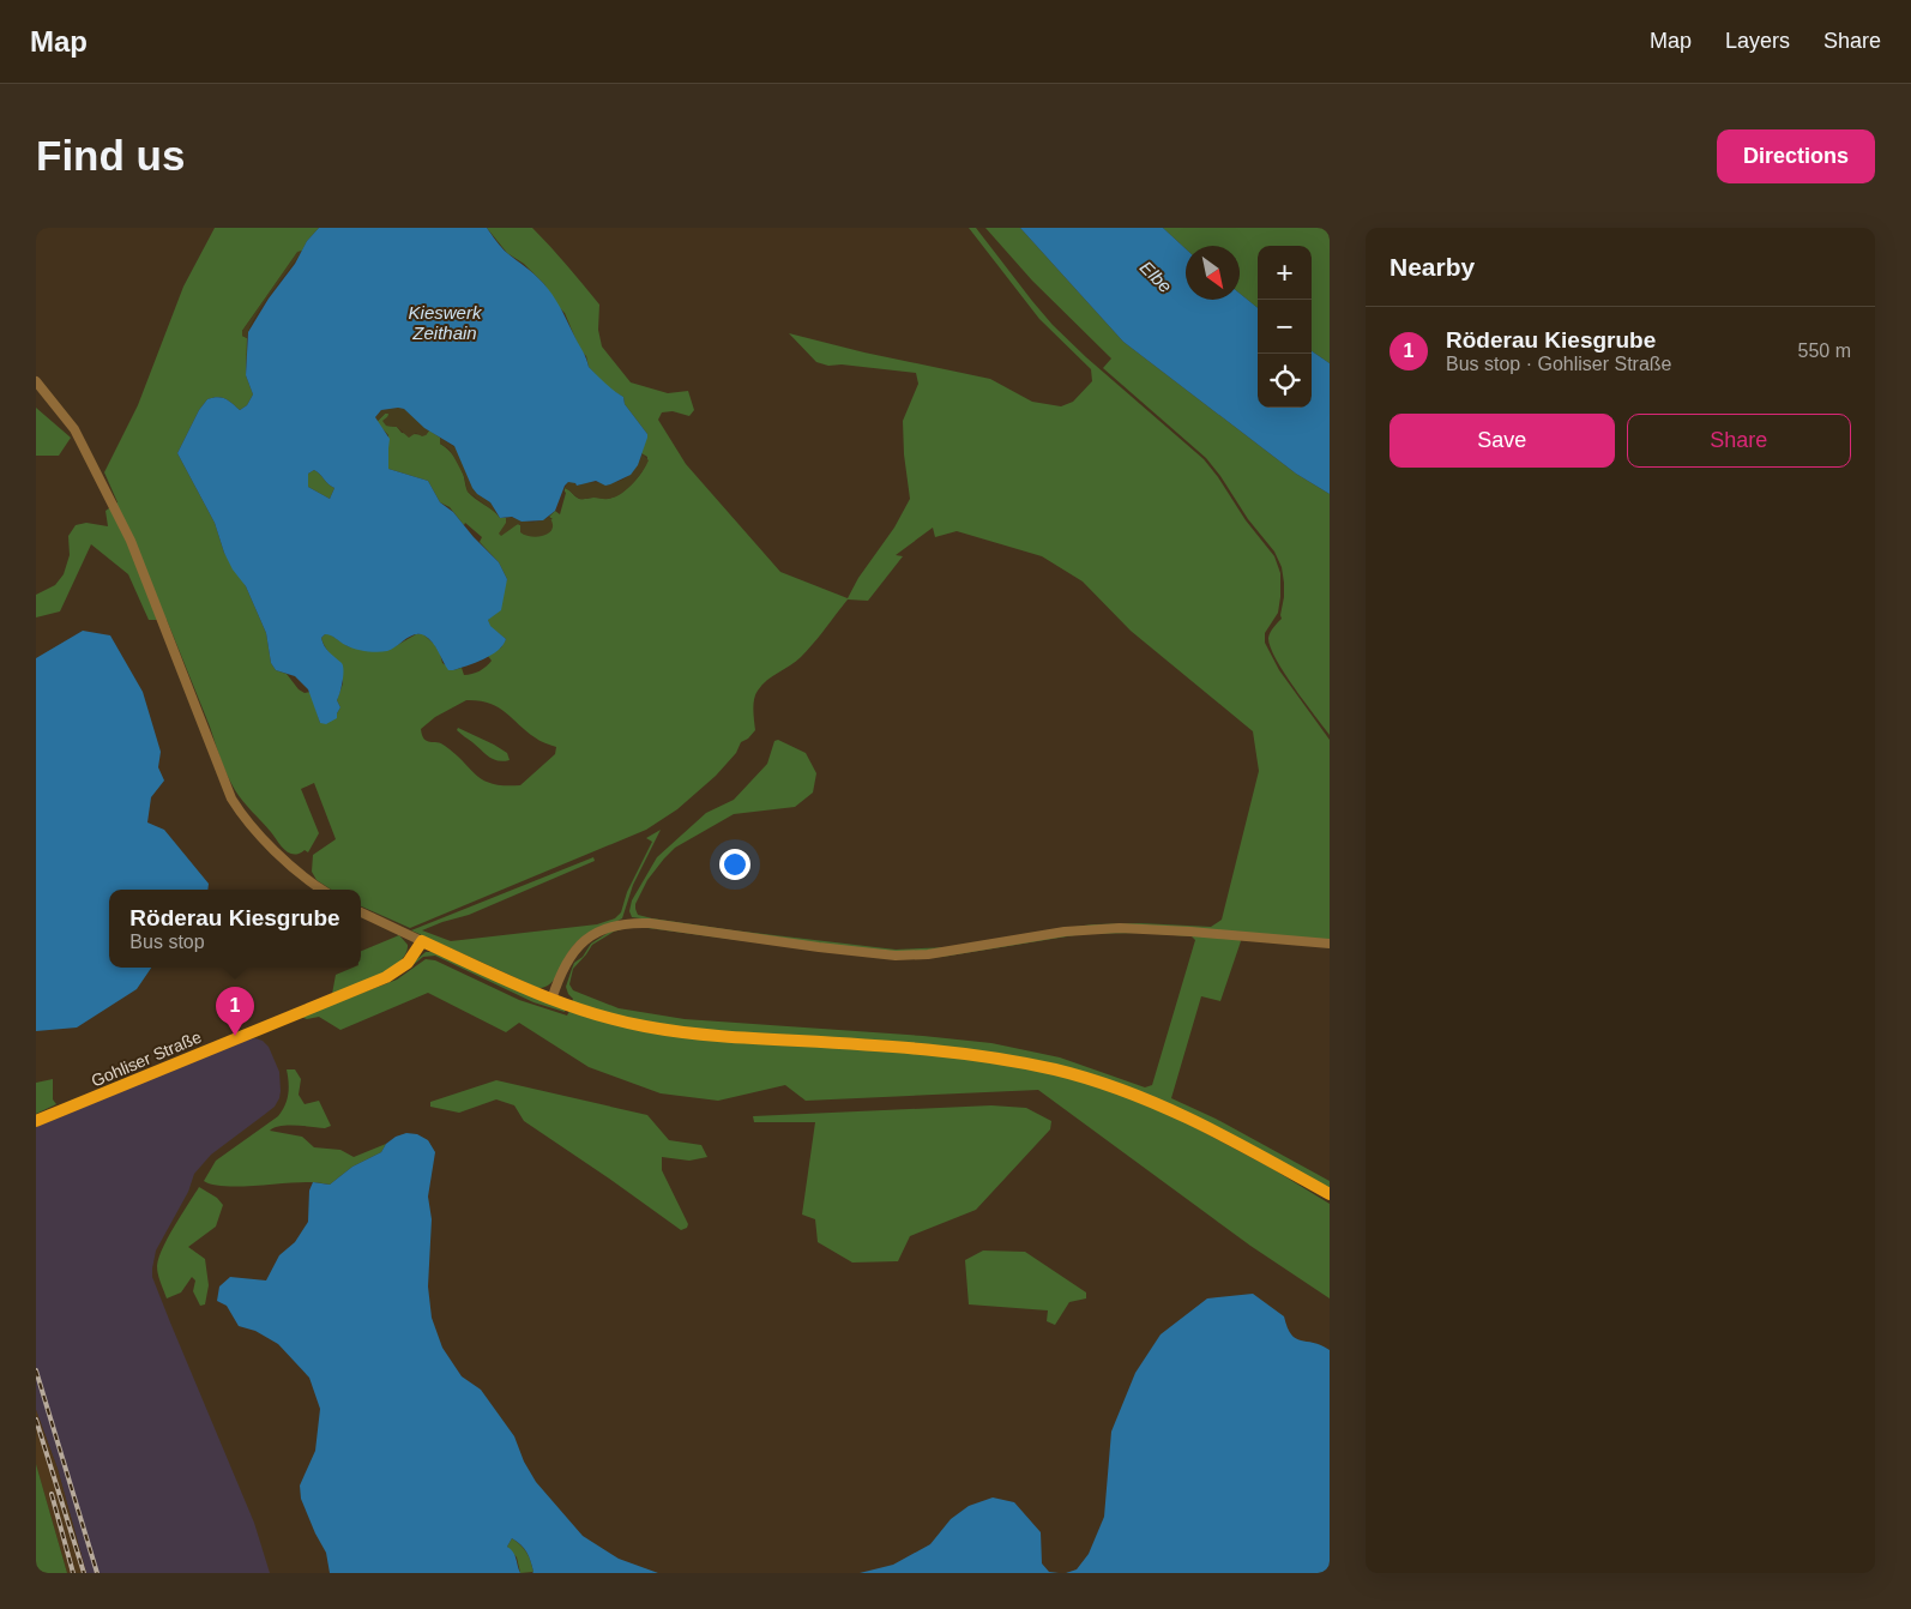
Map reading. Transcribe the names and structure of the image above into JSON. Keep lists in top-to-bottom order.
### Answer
{
  "streets": {
    "main road": ["Gohliser Straße"]
  },
  "water": ["Elbe", "Kieswerk Zeithain"],
  "north": "bottom right",
  "page": {
    "header": "Map",
    "nav": ["Map", "Layers", "Share"],
    "buttons": [
      "Directions",
      ["Save", "Share"]
    ],
    "title": "Find us",
    "heading": "Nearby",
    "map_buttons": ["+", "−"],
    "list": [
      {
        "mark": "1",
        "name": "Röderau Kiesgrube",
        "note": "Bus stop · Gohliser Straße",
        "value": "550 m"
      }
    ],
    "popup": ["Röderau Kiesgrube", "Bus stop"],
    "pins": "1"
  }
}
